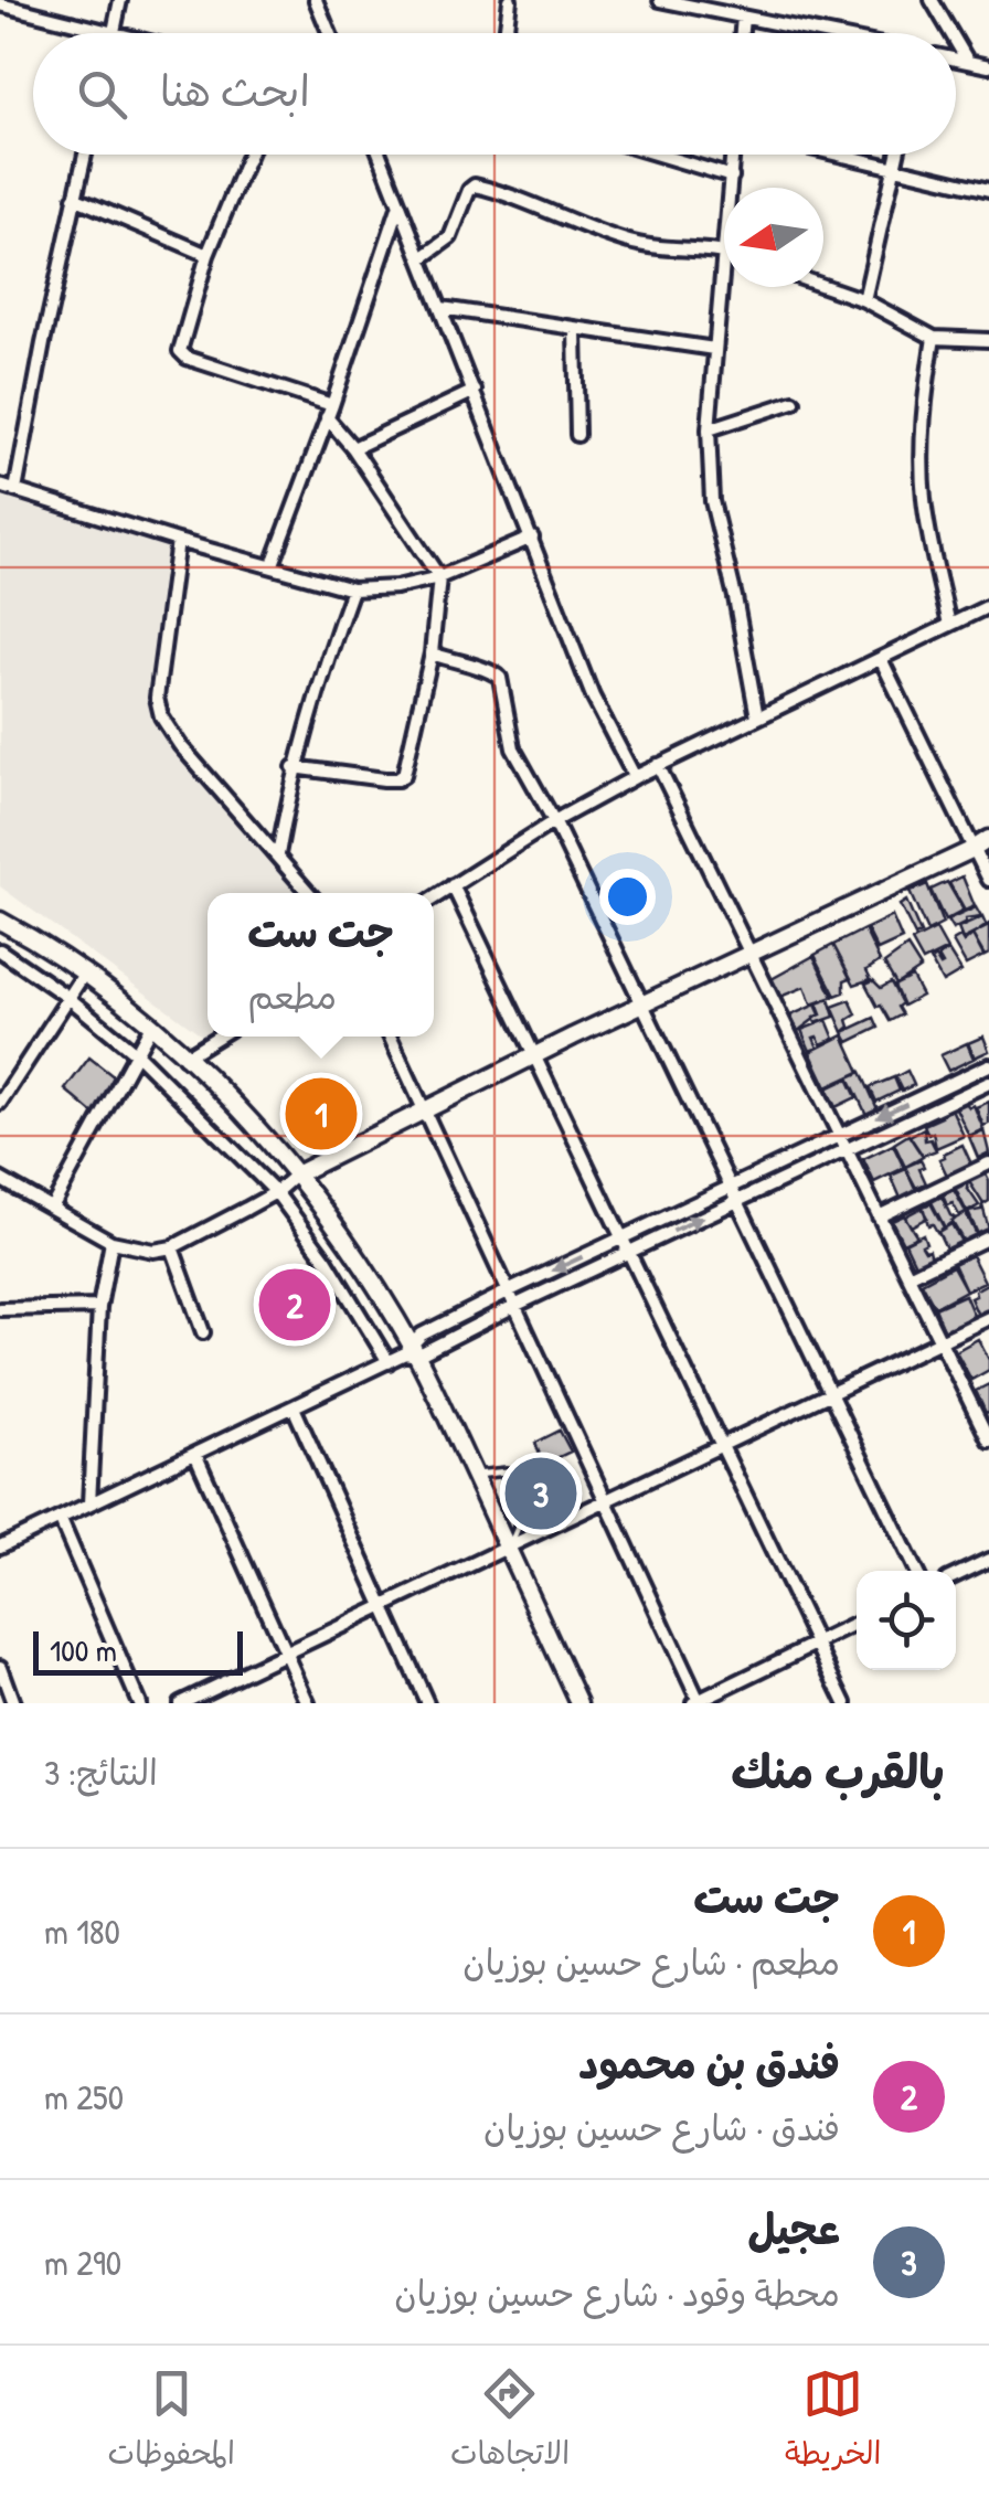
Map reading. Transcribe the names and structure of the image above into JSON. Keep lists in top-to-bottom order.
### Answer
{
  "scale_bar": "100 m",
  "north": "left",
  "page": {
    "search": "ابحث هنا",
    "popup": ["جت ست", "مطعم"],
    "pins": ["1", "2", "3"],
    "scale": "100 m",
    "heading": ["بالقرب منك", "النتائج: 3"],
    "list": [
      {
        "mark": "1",
        "name": "جت ست",
        "note": "مطعم · شارع حسين بوزيان",
        "value": "180 m"
      },
      {
        "mark": "2",
        "name": "فندق بن محمود",
        "note": "فندق · شارع حسين بوزيان",
        "value": "250 m"
      },
      {
        "mark": "3",
        "name": "عجيل",
        "note": "محطة وقود · شارع حسين بوزيان",
        "value": "290 m"
      }
    ],
    "nav": ["الخريطة", "الاتجاهات", "المحفوظات"]
  }
}
